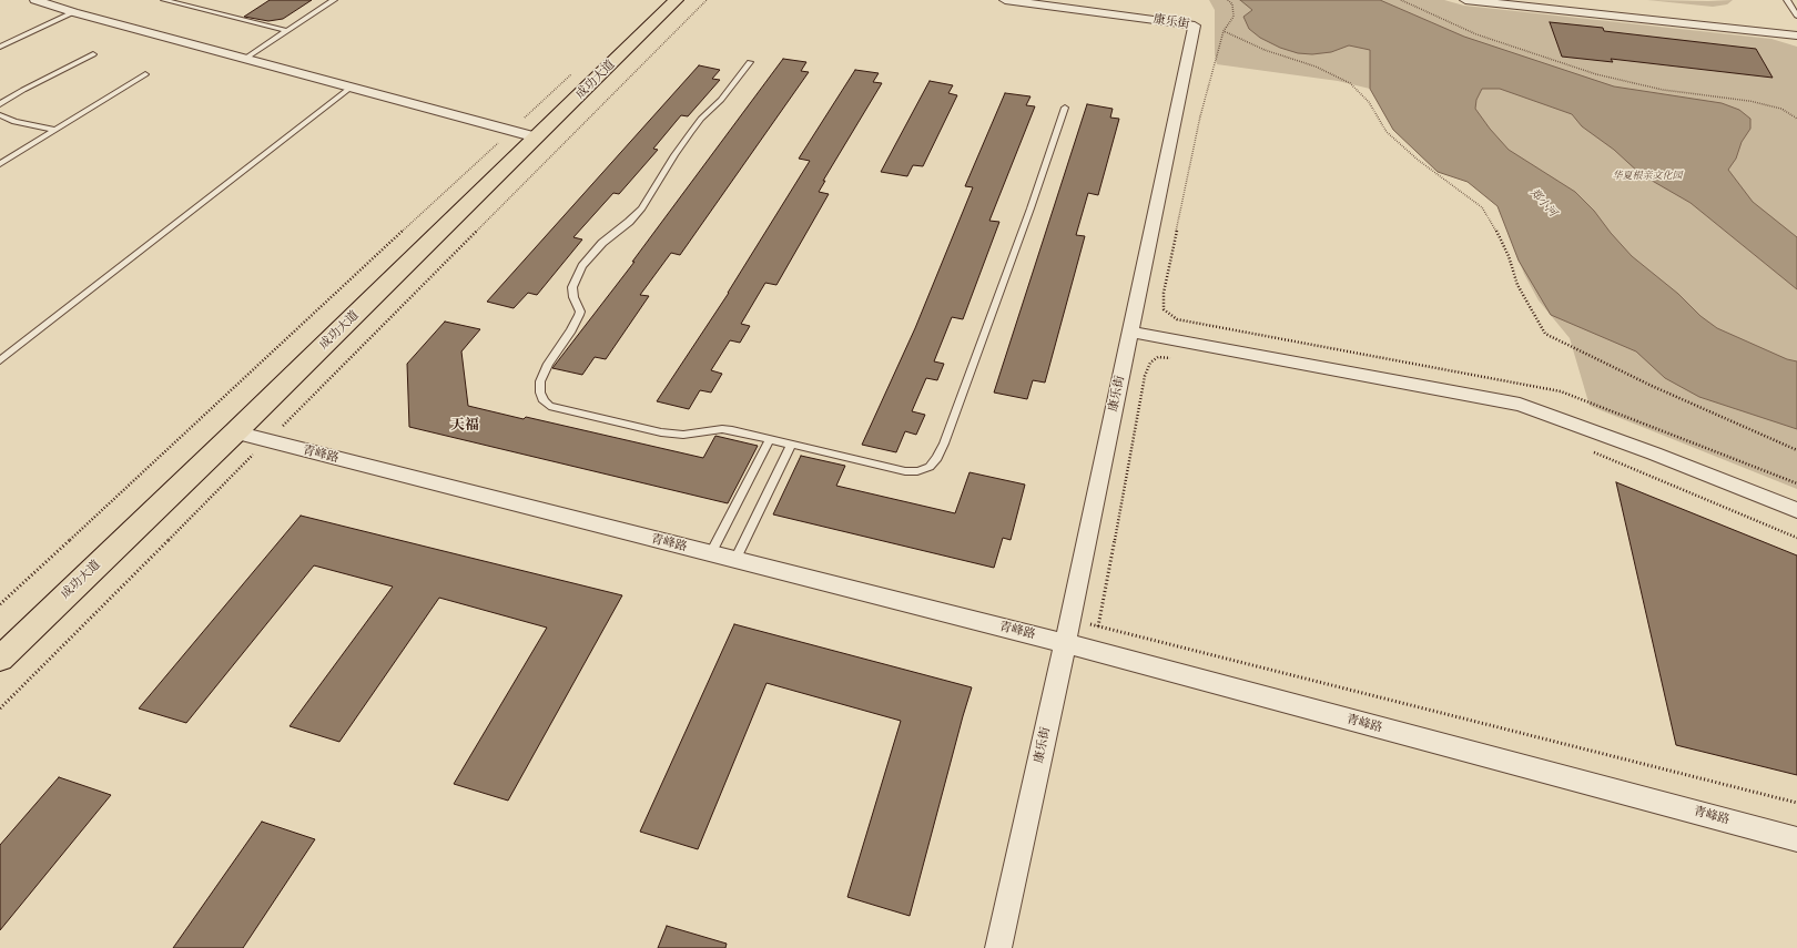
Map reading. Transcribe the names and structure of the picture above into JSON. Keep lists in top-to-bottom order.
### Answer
{
  "streets": {
    "main road": ["成功大道"],
    "street": ["康乐街", "青峰路"]
  },
  "crossings": [
    ["康乐街", "青峰路"],
    ["成功大道", "青峰路"]
  ],
  "districts": ["天福"],
  "water": ["郑小河"],
  "parks": ["华夏根亲文化园"]
}
